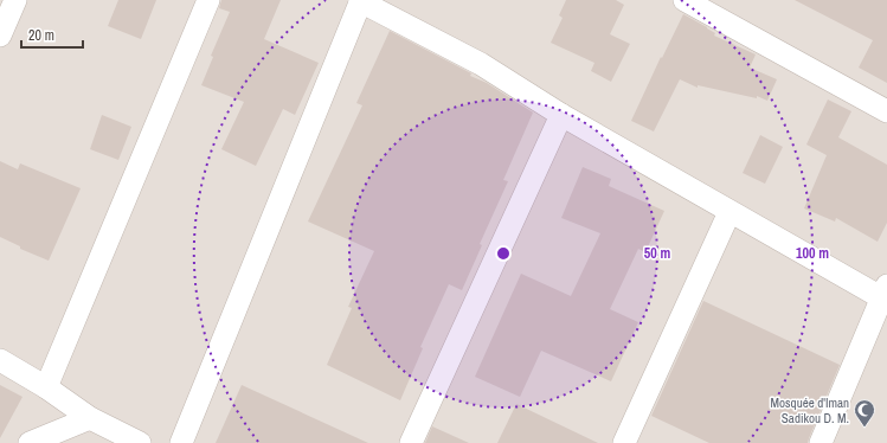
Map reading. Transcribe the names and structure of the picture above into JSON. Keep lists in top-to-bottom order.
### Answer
{
  "places": {
    "mosque": ["Mosquée d'Iman Sadikou D. M."]
  },
  "scale_bar": "20 m",
  "rings": ["50 m", "100 m"]
}
